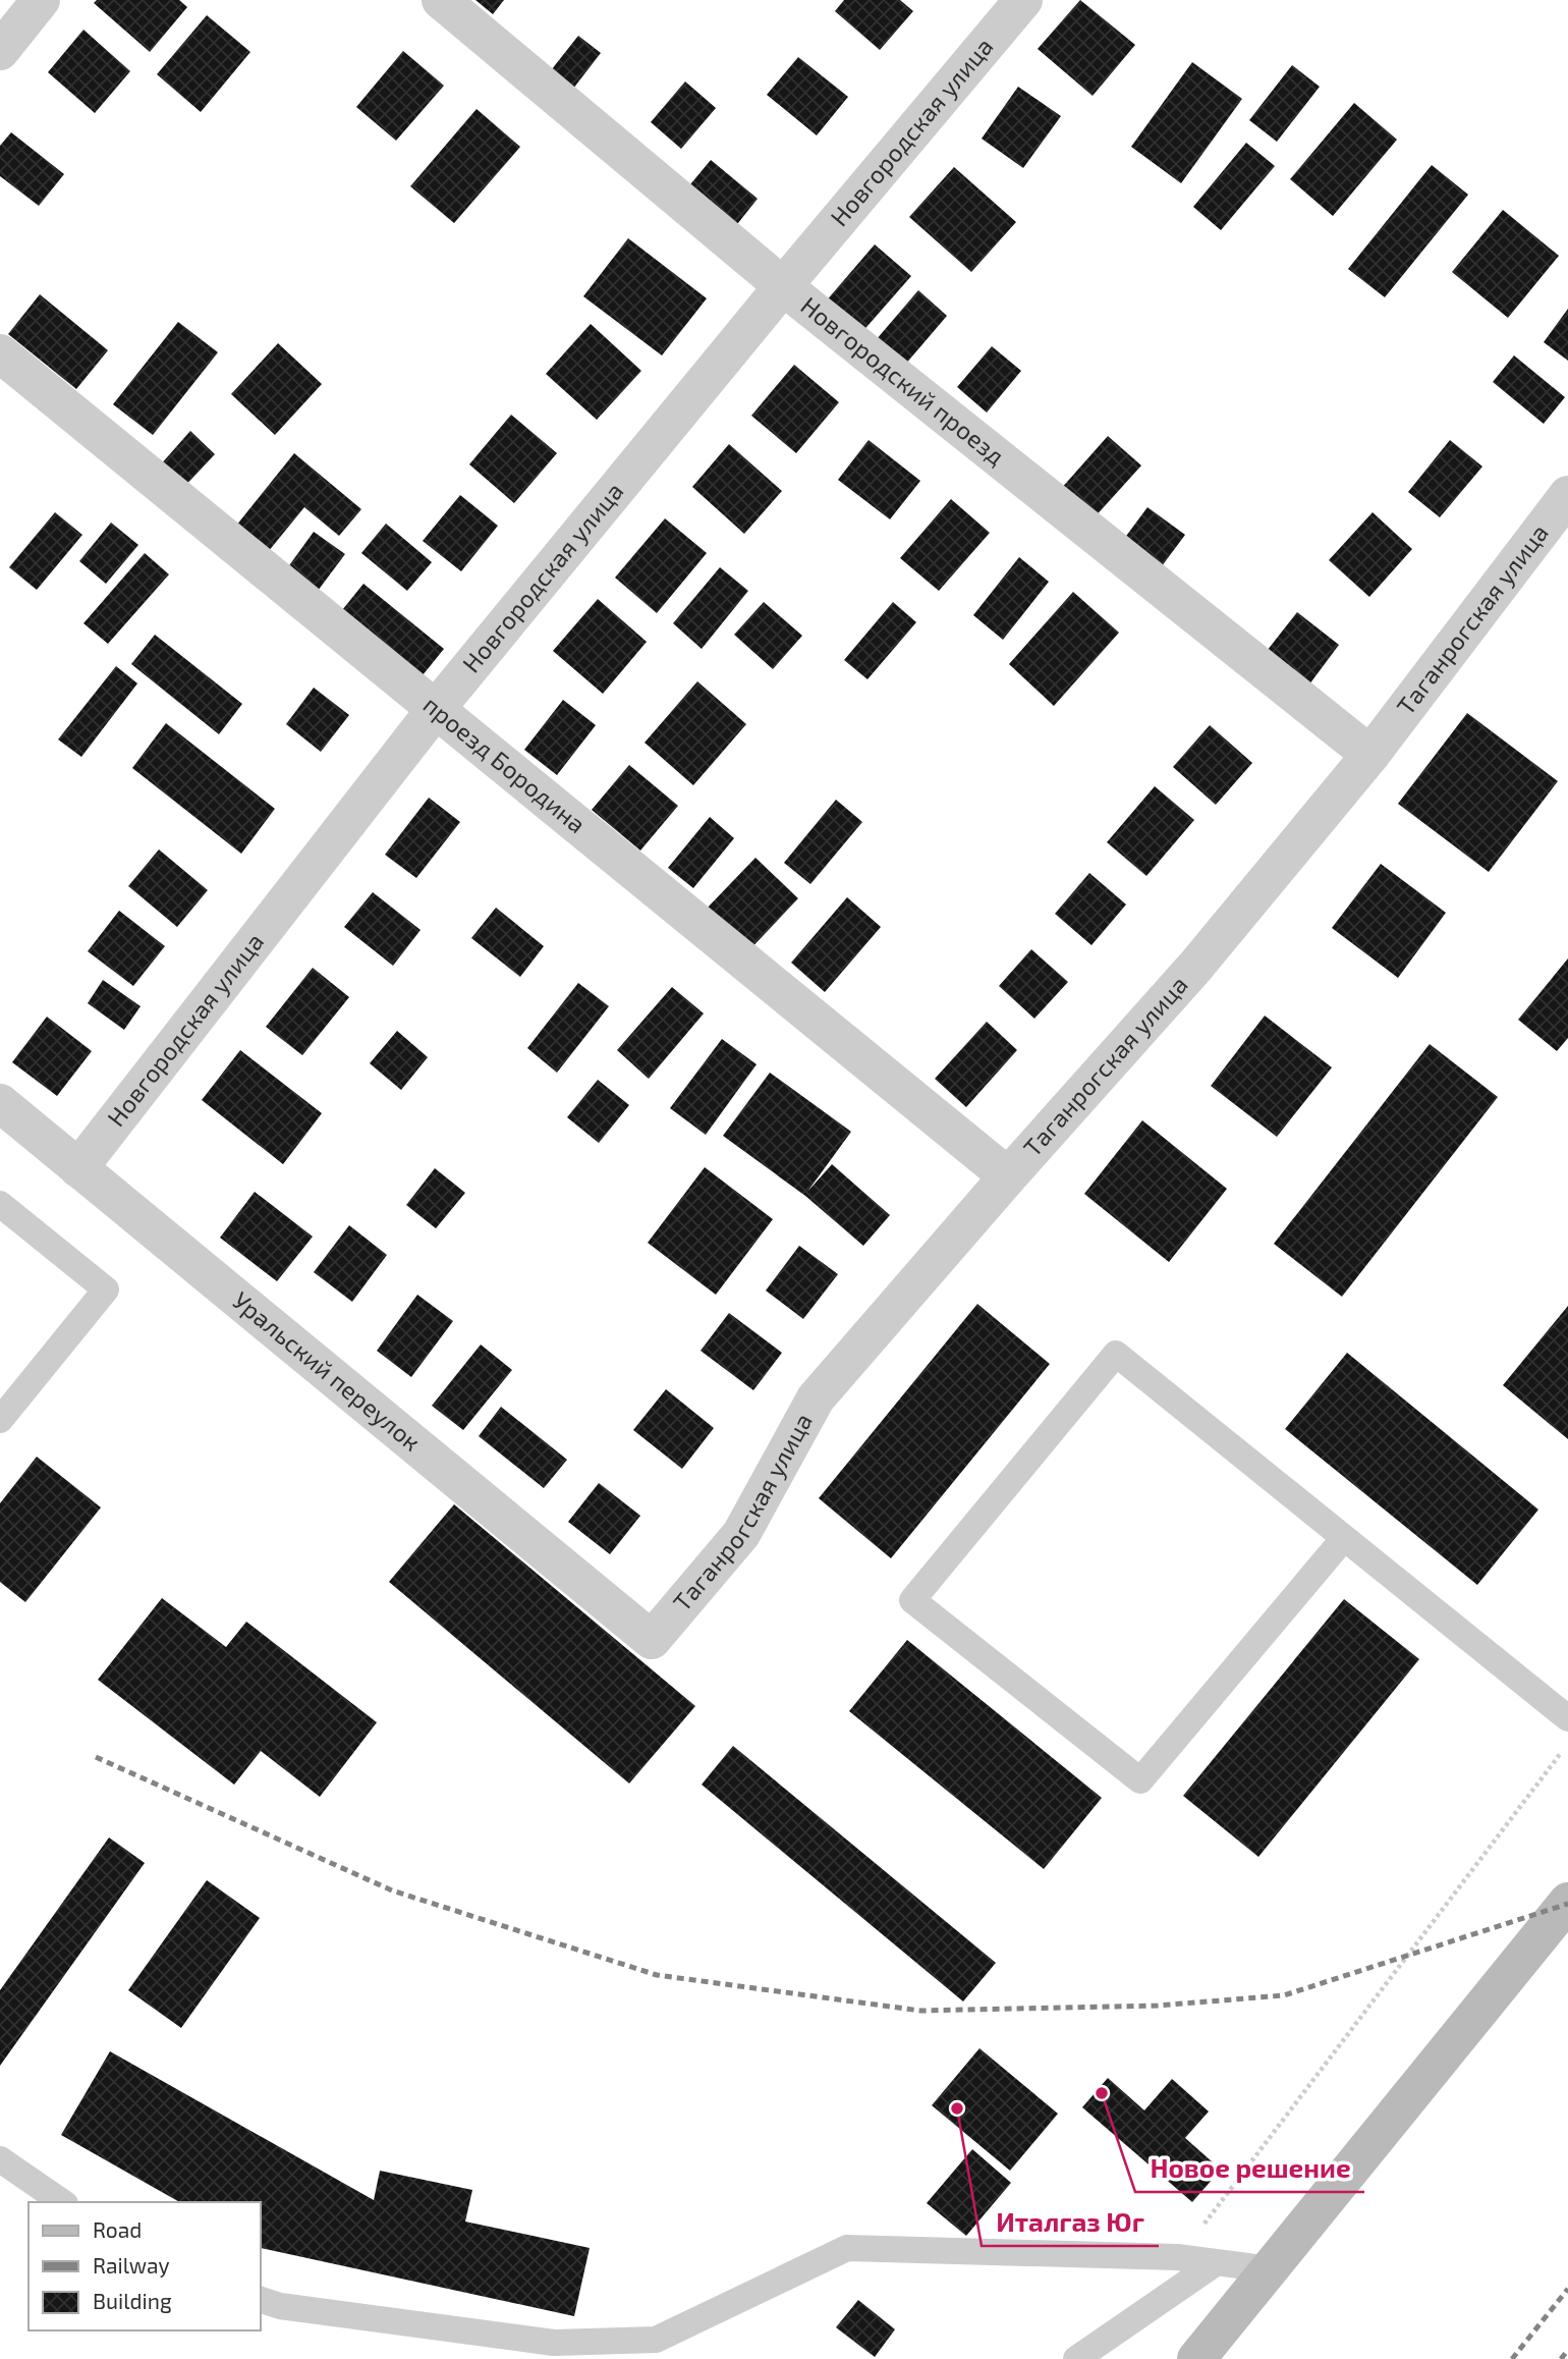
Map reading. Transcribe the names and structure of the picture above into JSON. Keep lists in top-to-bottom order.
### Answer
{
  "streets": {
    "street": [
      "Новгородская улица",
      "Новгородский проезд",
      "Таганрогская улица",
      "проезд Бородина",
      "Уральский переулок"
    ]
  },
  "crossings": [
    ["Новгородская улица", "Новгородский проезд"],
    ["Новгородская улица", "проезд Бородина"],
    ["Новгородская улица", "Уральский переулок"],
    ["Новгородский проезд", "Таганрогская улица"],
    ["Таганрогская улица", "проезд Бородина"],
    ["Таганрогская улица", "Уральский переулок"]
  ],
  "places": ["Новое решение", "Италгаз Юг"],
  "legend": ["Road", "Railway", "Building"]
}
